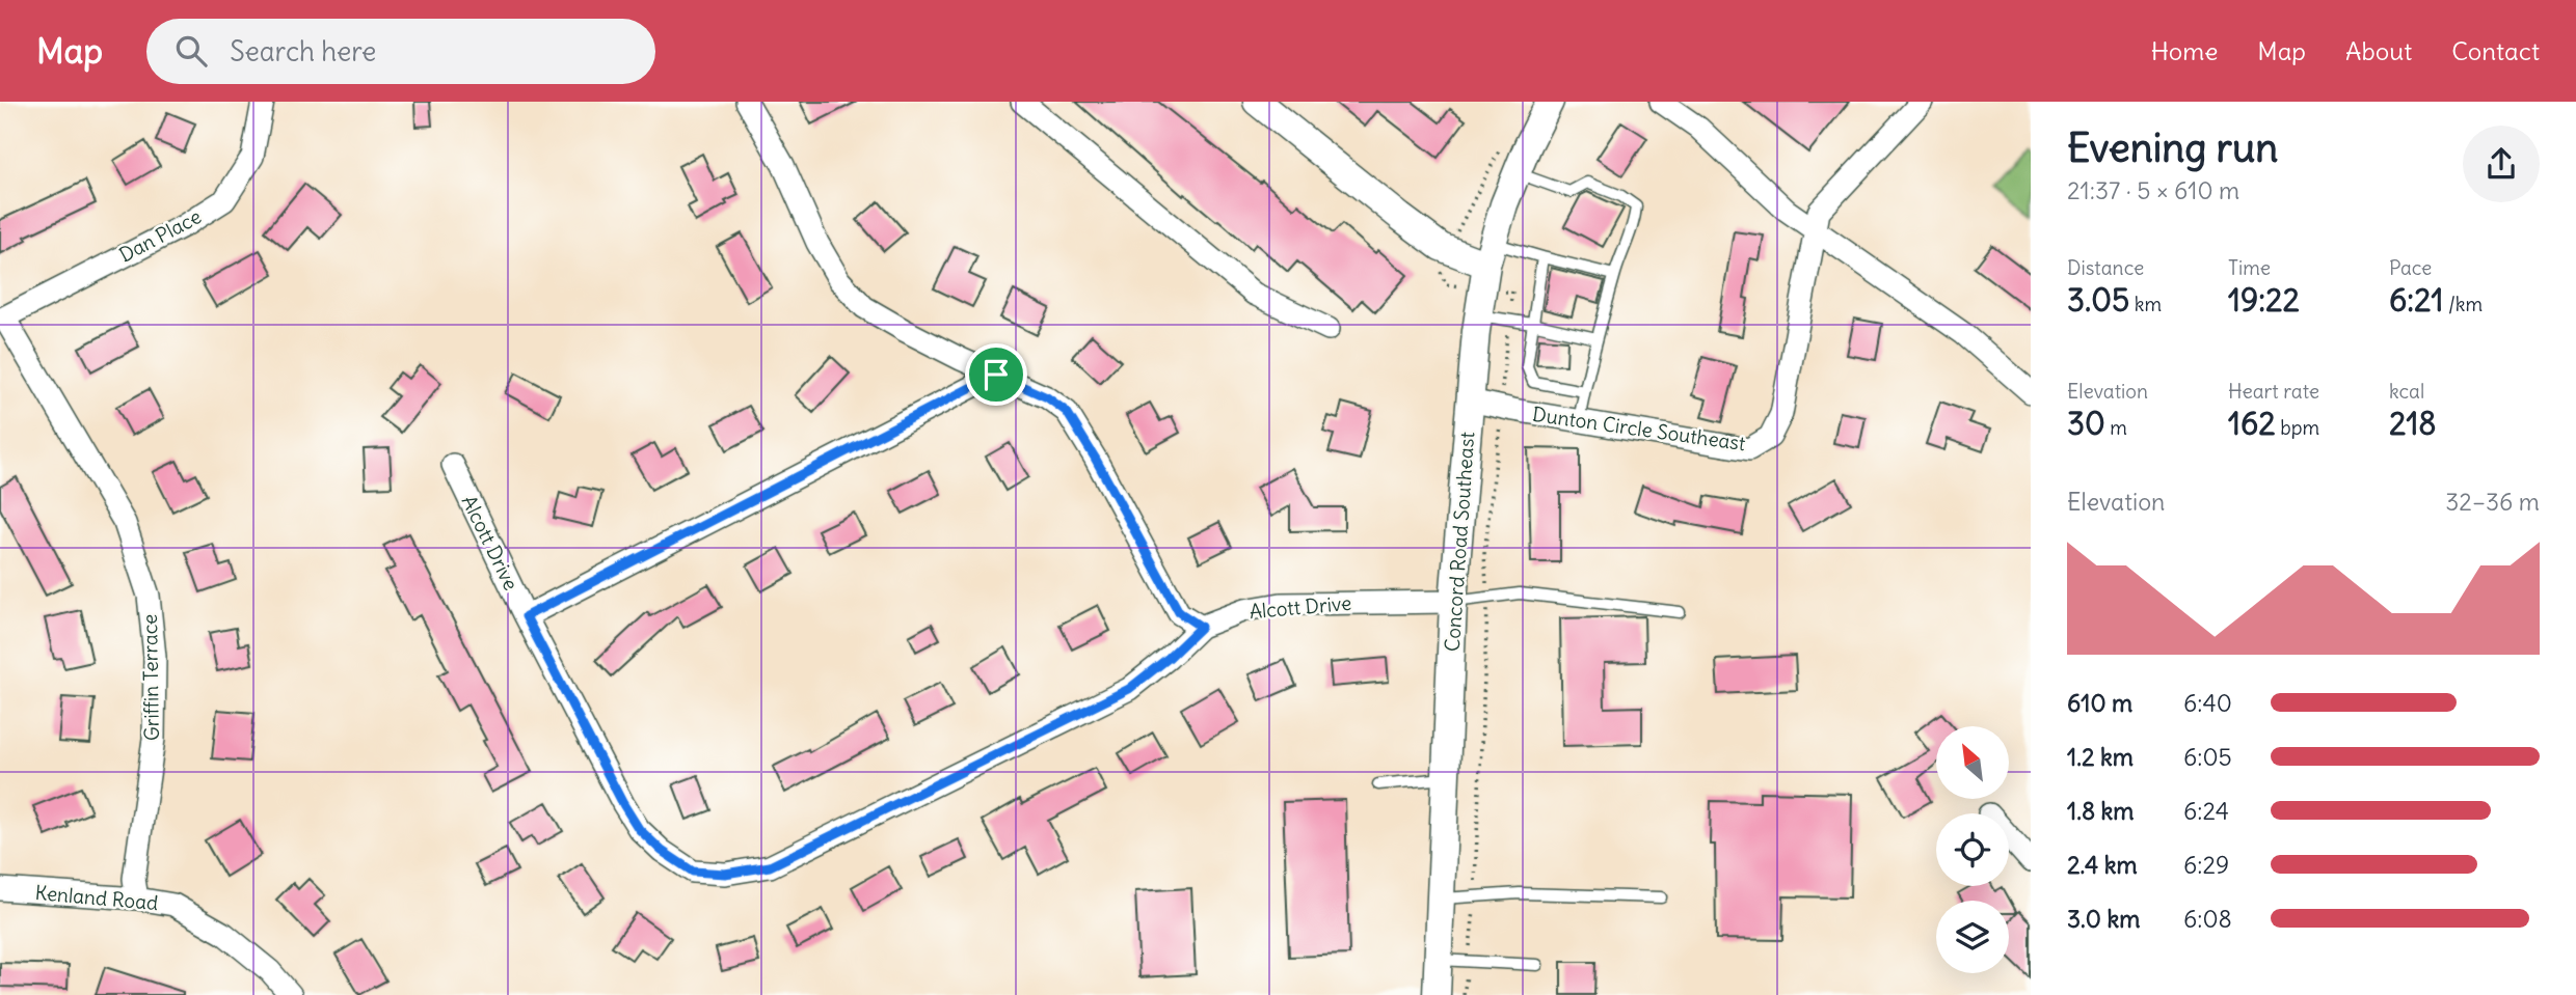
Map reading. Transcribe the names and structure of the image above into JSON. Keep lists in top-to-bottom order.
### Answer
{
  "streets": {
    "street": [
      "Dan Place",
      "Dunton Circle Southeast",
      "Concord Road Southeast",
      "Alcott Drive",
      "Griffin Terrace",
      "Kenland Road"
    ]
  },
  "crossings": [
    ["Dan Place", "Griffin Terrace"],
    ["Dunton Circle Southeast", "Concord Road Southeast"],
    ["Concord Road Southeast", "Alcott Drive"],
    ["Griffin Terrace", "Kenland Road"]
  ],
  "north": "top left",
  "page": {
    "header": "Map",
    "search": "Search here",
    "nav": [
      "Home",
      "Map",
      "About",
      "Contact"
    ],
    "heading": ["Evening run", "21:37 · 5 × 610 m"],
    "stats": [
      ["Distance", "3.05 km"],
      ["Time", "19:22"],
      ["Pace", "6:21 /km"],
      ["Elevation", "30 m"],
      ["Heart rate", "162 bpm"],
      ["kcal", "218"]
    ],
    "chart": ["Elevation", "32–36 m"],
    "list": [
      {
        "name": "610 m",
        "note": "6:40"
      },
      {
        "name": "1.2 km",
        "note": "6:05"
      },
      {
        "name": "1.8 km",
        "note": "6:24"
      },
      {
        "name": "2.4 km",
        "note": "6:29"
      },
      {
        "name": "3.0 km",
        "note": "6:08"
      }
    ]
  }
}
